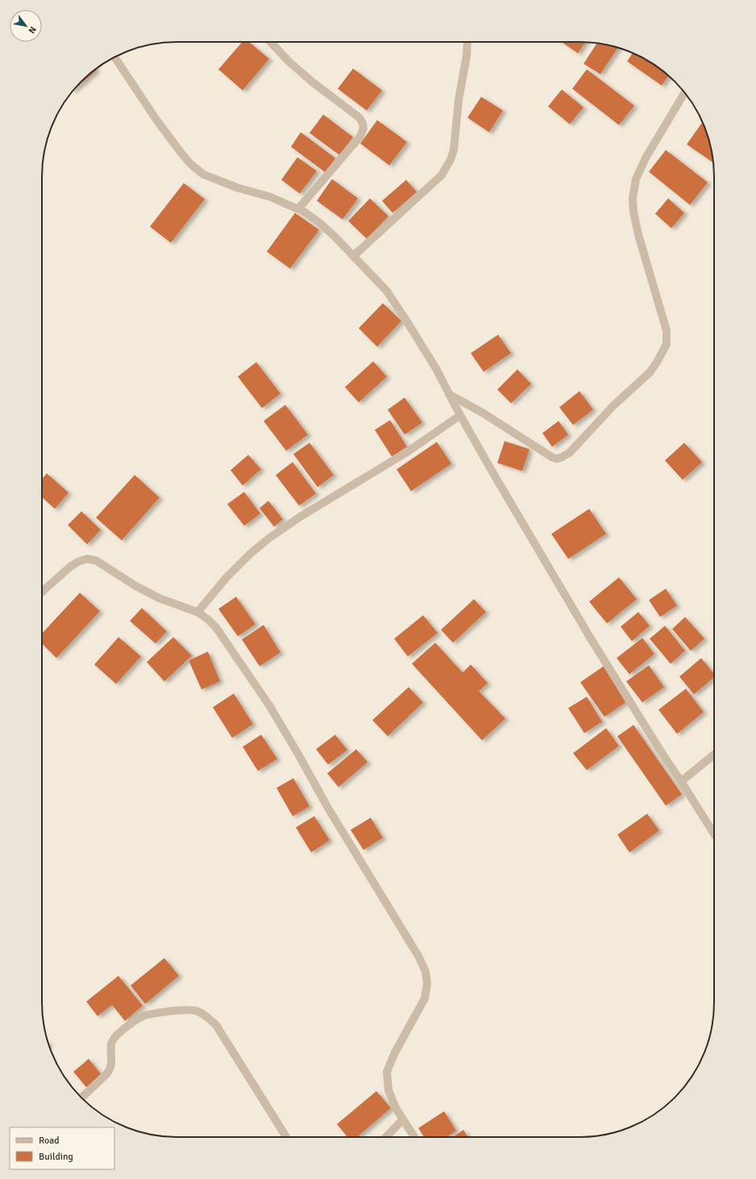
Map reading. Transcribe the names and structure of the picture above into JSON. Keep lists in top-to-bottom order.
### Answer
{
  "legend": ["Road", "Building"],
  "north": "bottom right"
}
